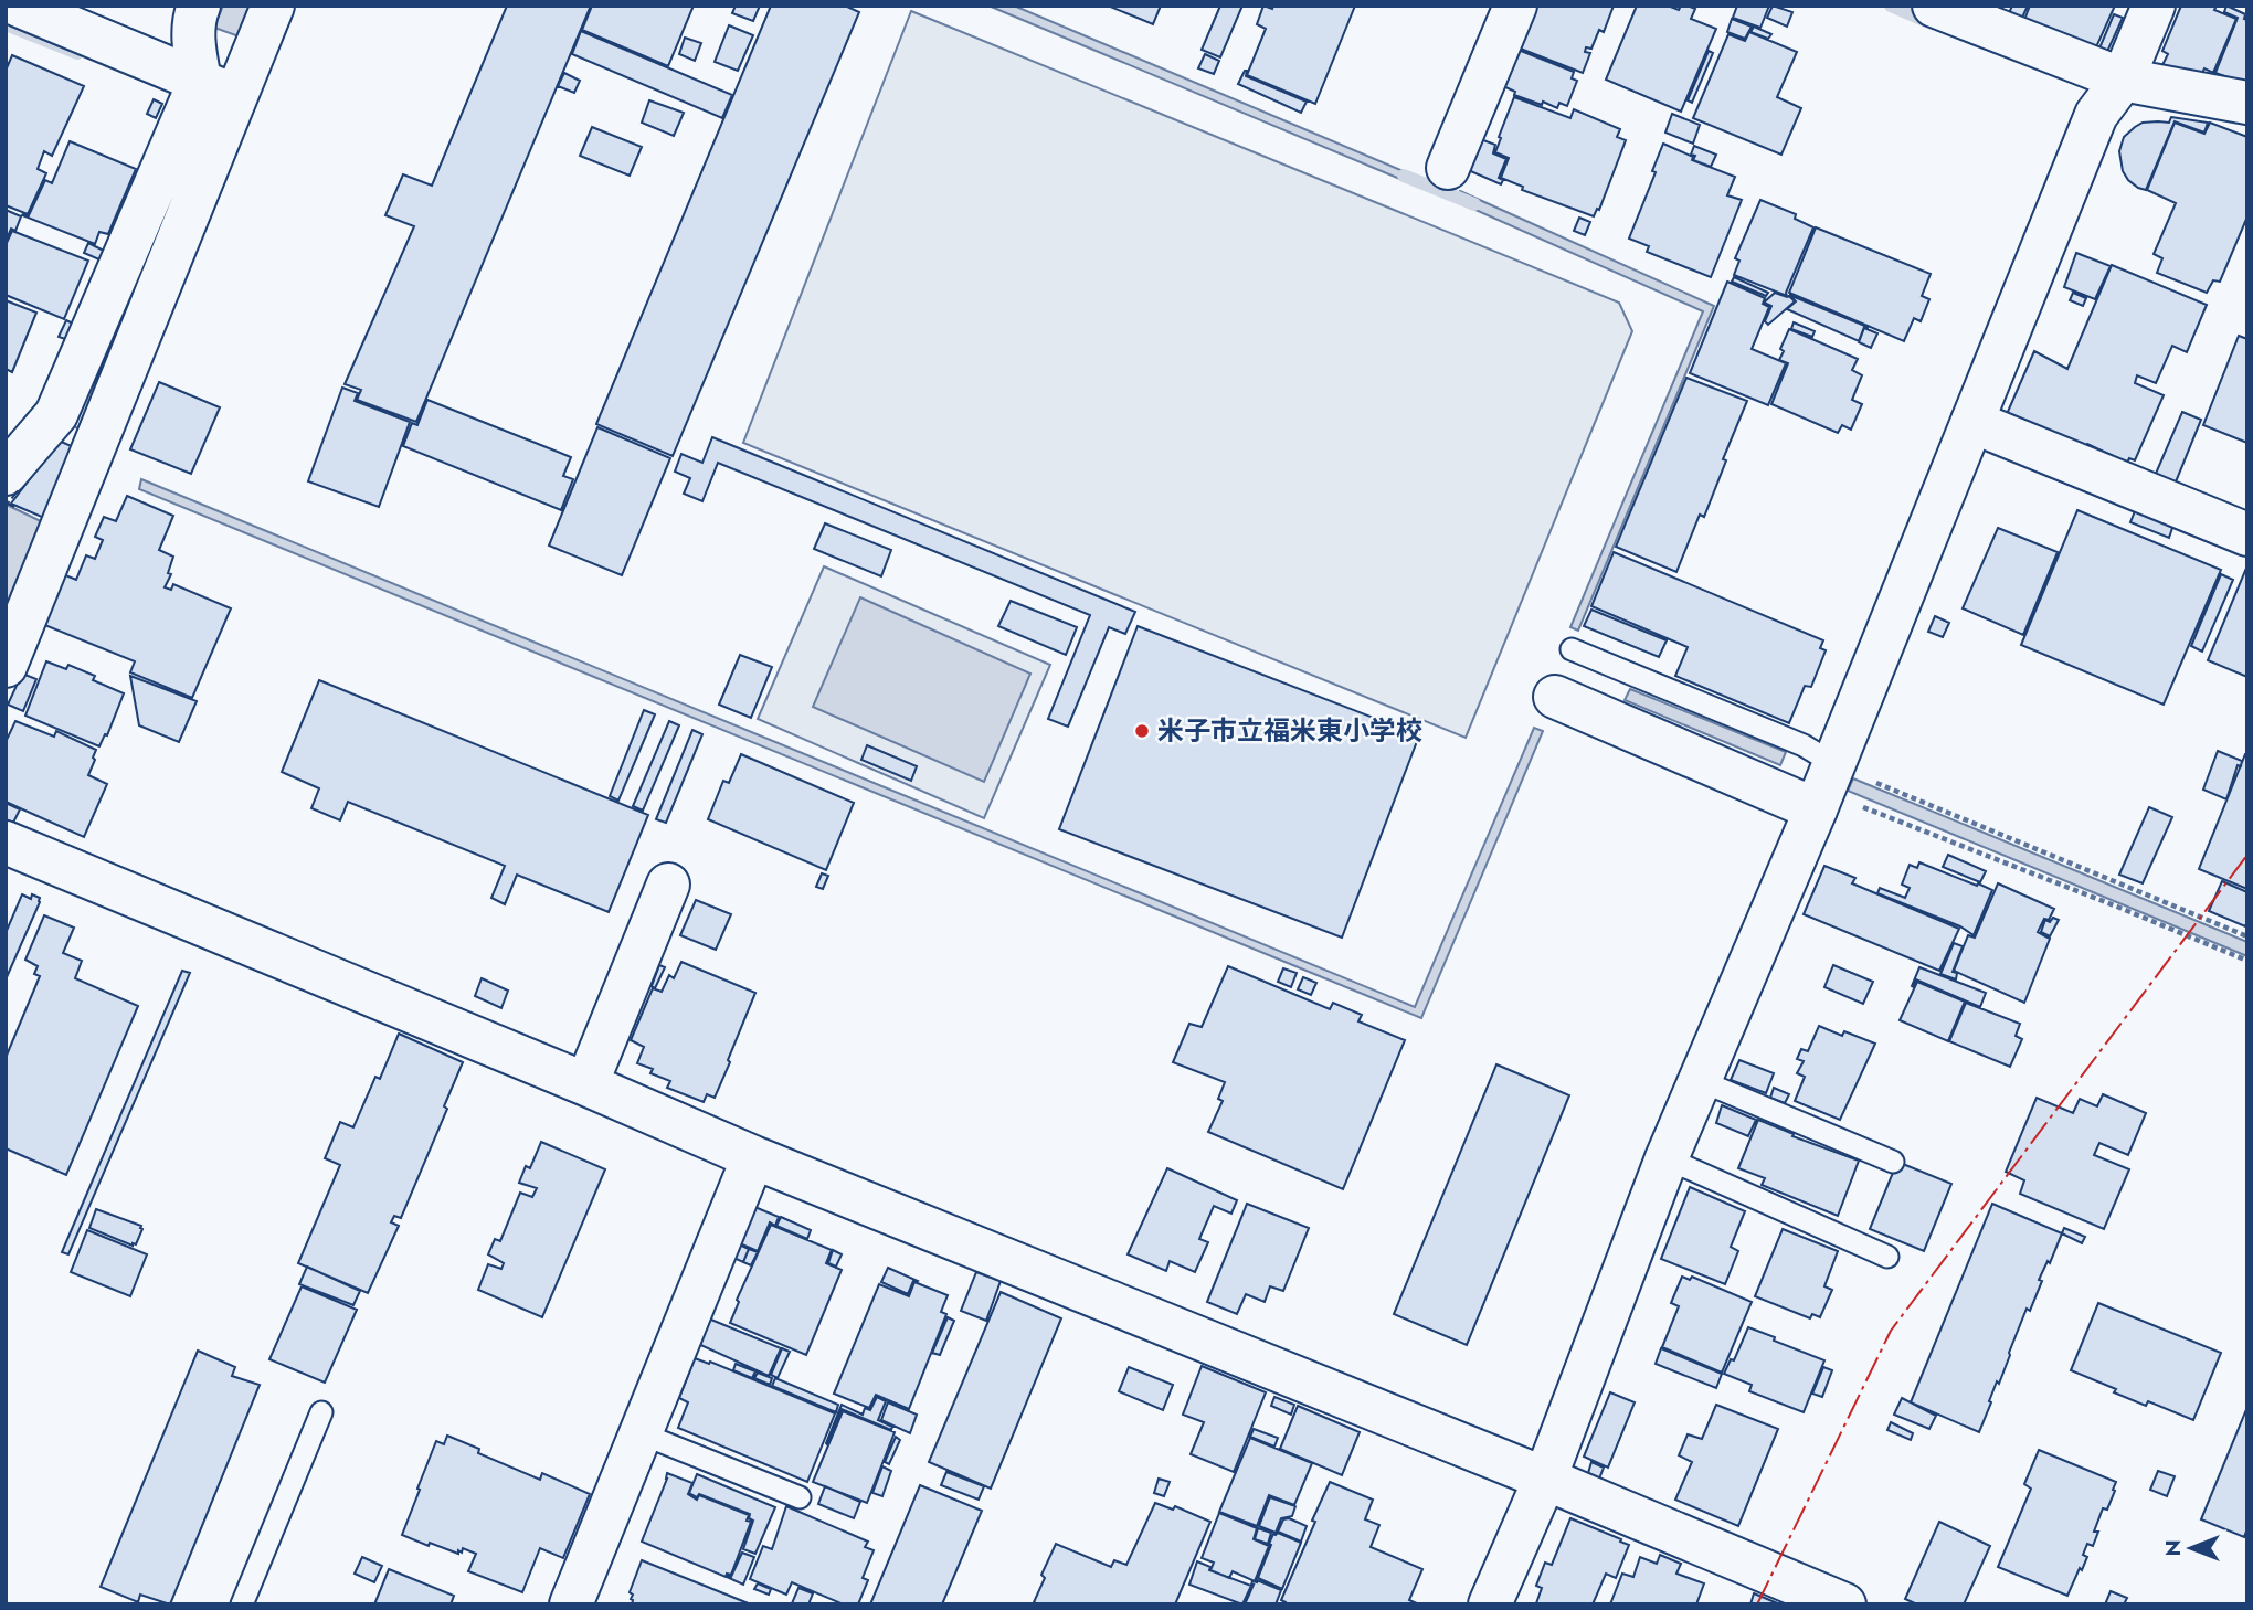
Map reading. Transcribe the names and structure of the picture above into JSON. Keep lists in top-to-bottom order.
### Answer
{
  "places": ["米子市立福米東小学校"],
  "north": "left"
}
